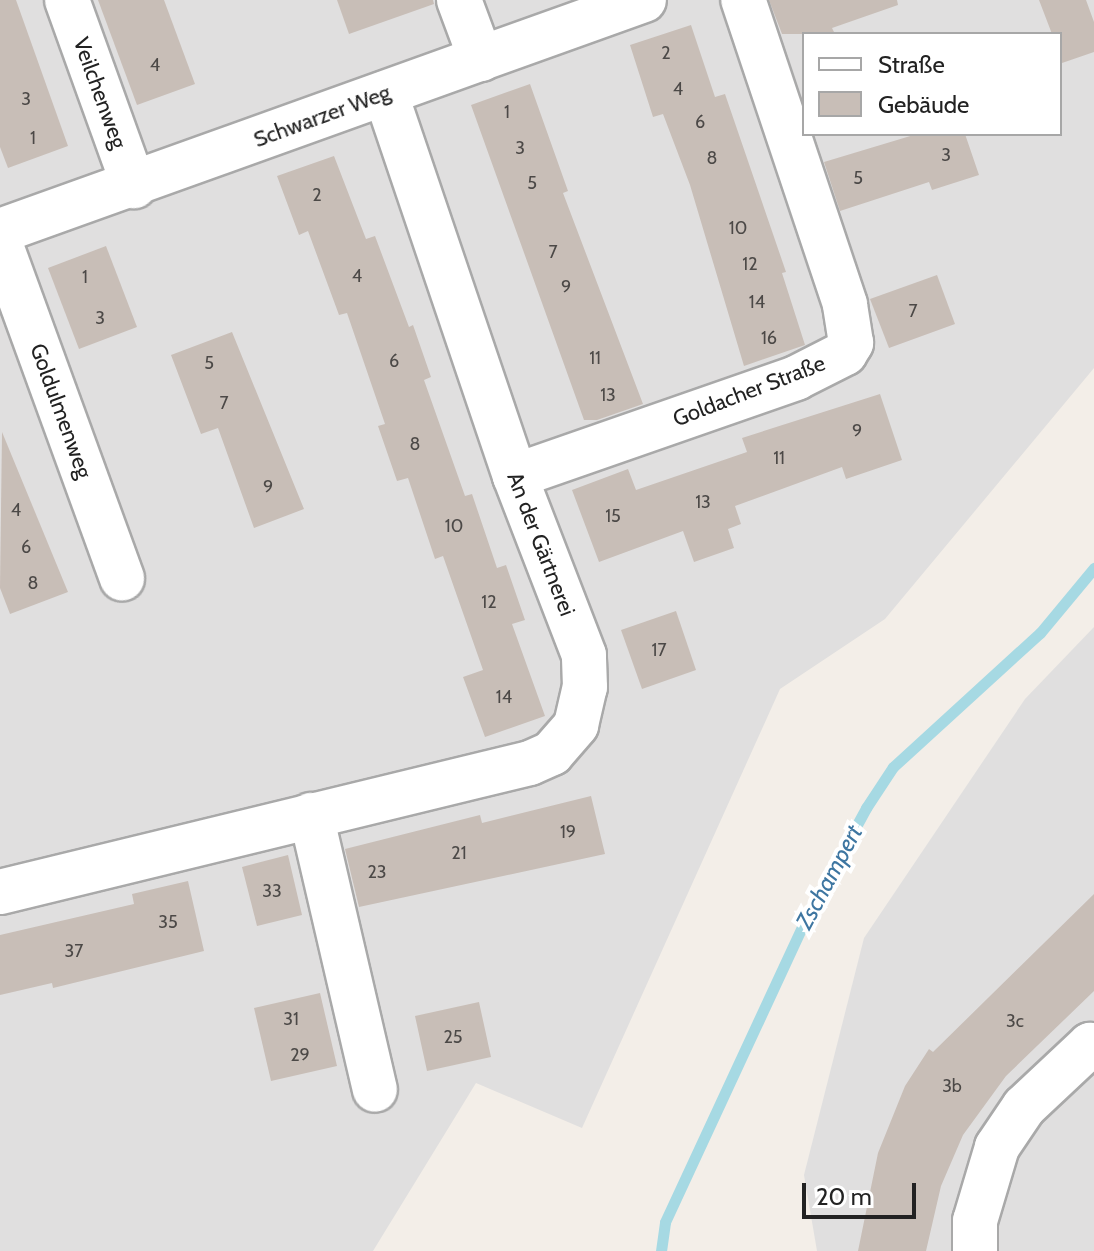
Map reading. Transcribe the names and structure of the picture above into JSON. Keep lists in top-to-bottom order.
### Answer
{
  "streets": {
    "street": [
      "Veilchenweg",
      "Schwarzer Weg",
      "Goldacher Straße",
      "Goldulmenweg",
      "An der Gärtnerei"
    ]
  },
  "crossings": [
    ["Veilchenweg", "Schwarzer Weg"],
    ["Schwarzer Weg", "An der Gärtnerei"],
    ["Goldacher Straße", "An der Gärtnerei"]
  ],
  "water": ["Zschampert"],
  "house_numbers": [
    "2",
    "4",
    "4",
    "3",
    "1",
    "6",
    "1",
    "3",
    "3",
    "8",
    "5",
    "5",
    "2",
    "10",
    "7",
    "12",
    "4",
    "1",
    "9",
    "14",
    "7",
    "3",
    "16",
    "11",
    "6",
    "5",
    "13",
    "7",
    "9",
    "8",
    "11",
    "9",
    "13",
    "4",
    "15",
    "10",
    "6",
    "8",
    "12",
    "17",
    "14",
    "19",
    "21",
    "23",
    "33",
    "35",
    "37",
    "31",
    "3c",
    "25",
    "29",
    "3b"
  ],
  "legend": ["Straße", "Gebäude"],
  "scale_bar": "20 m"
}
